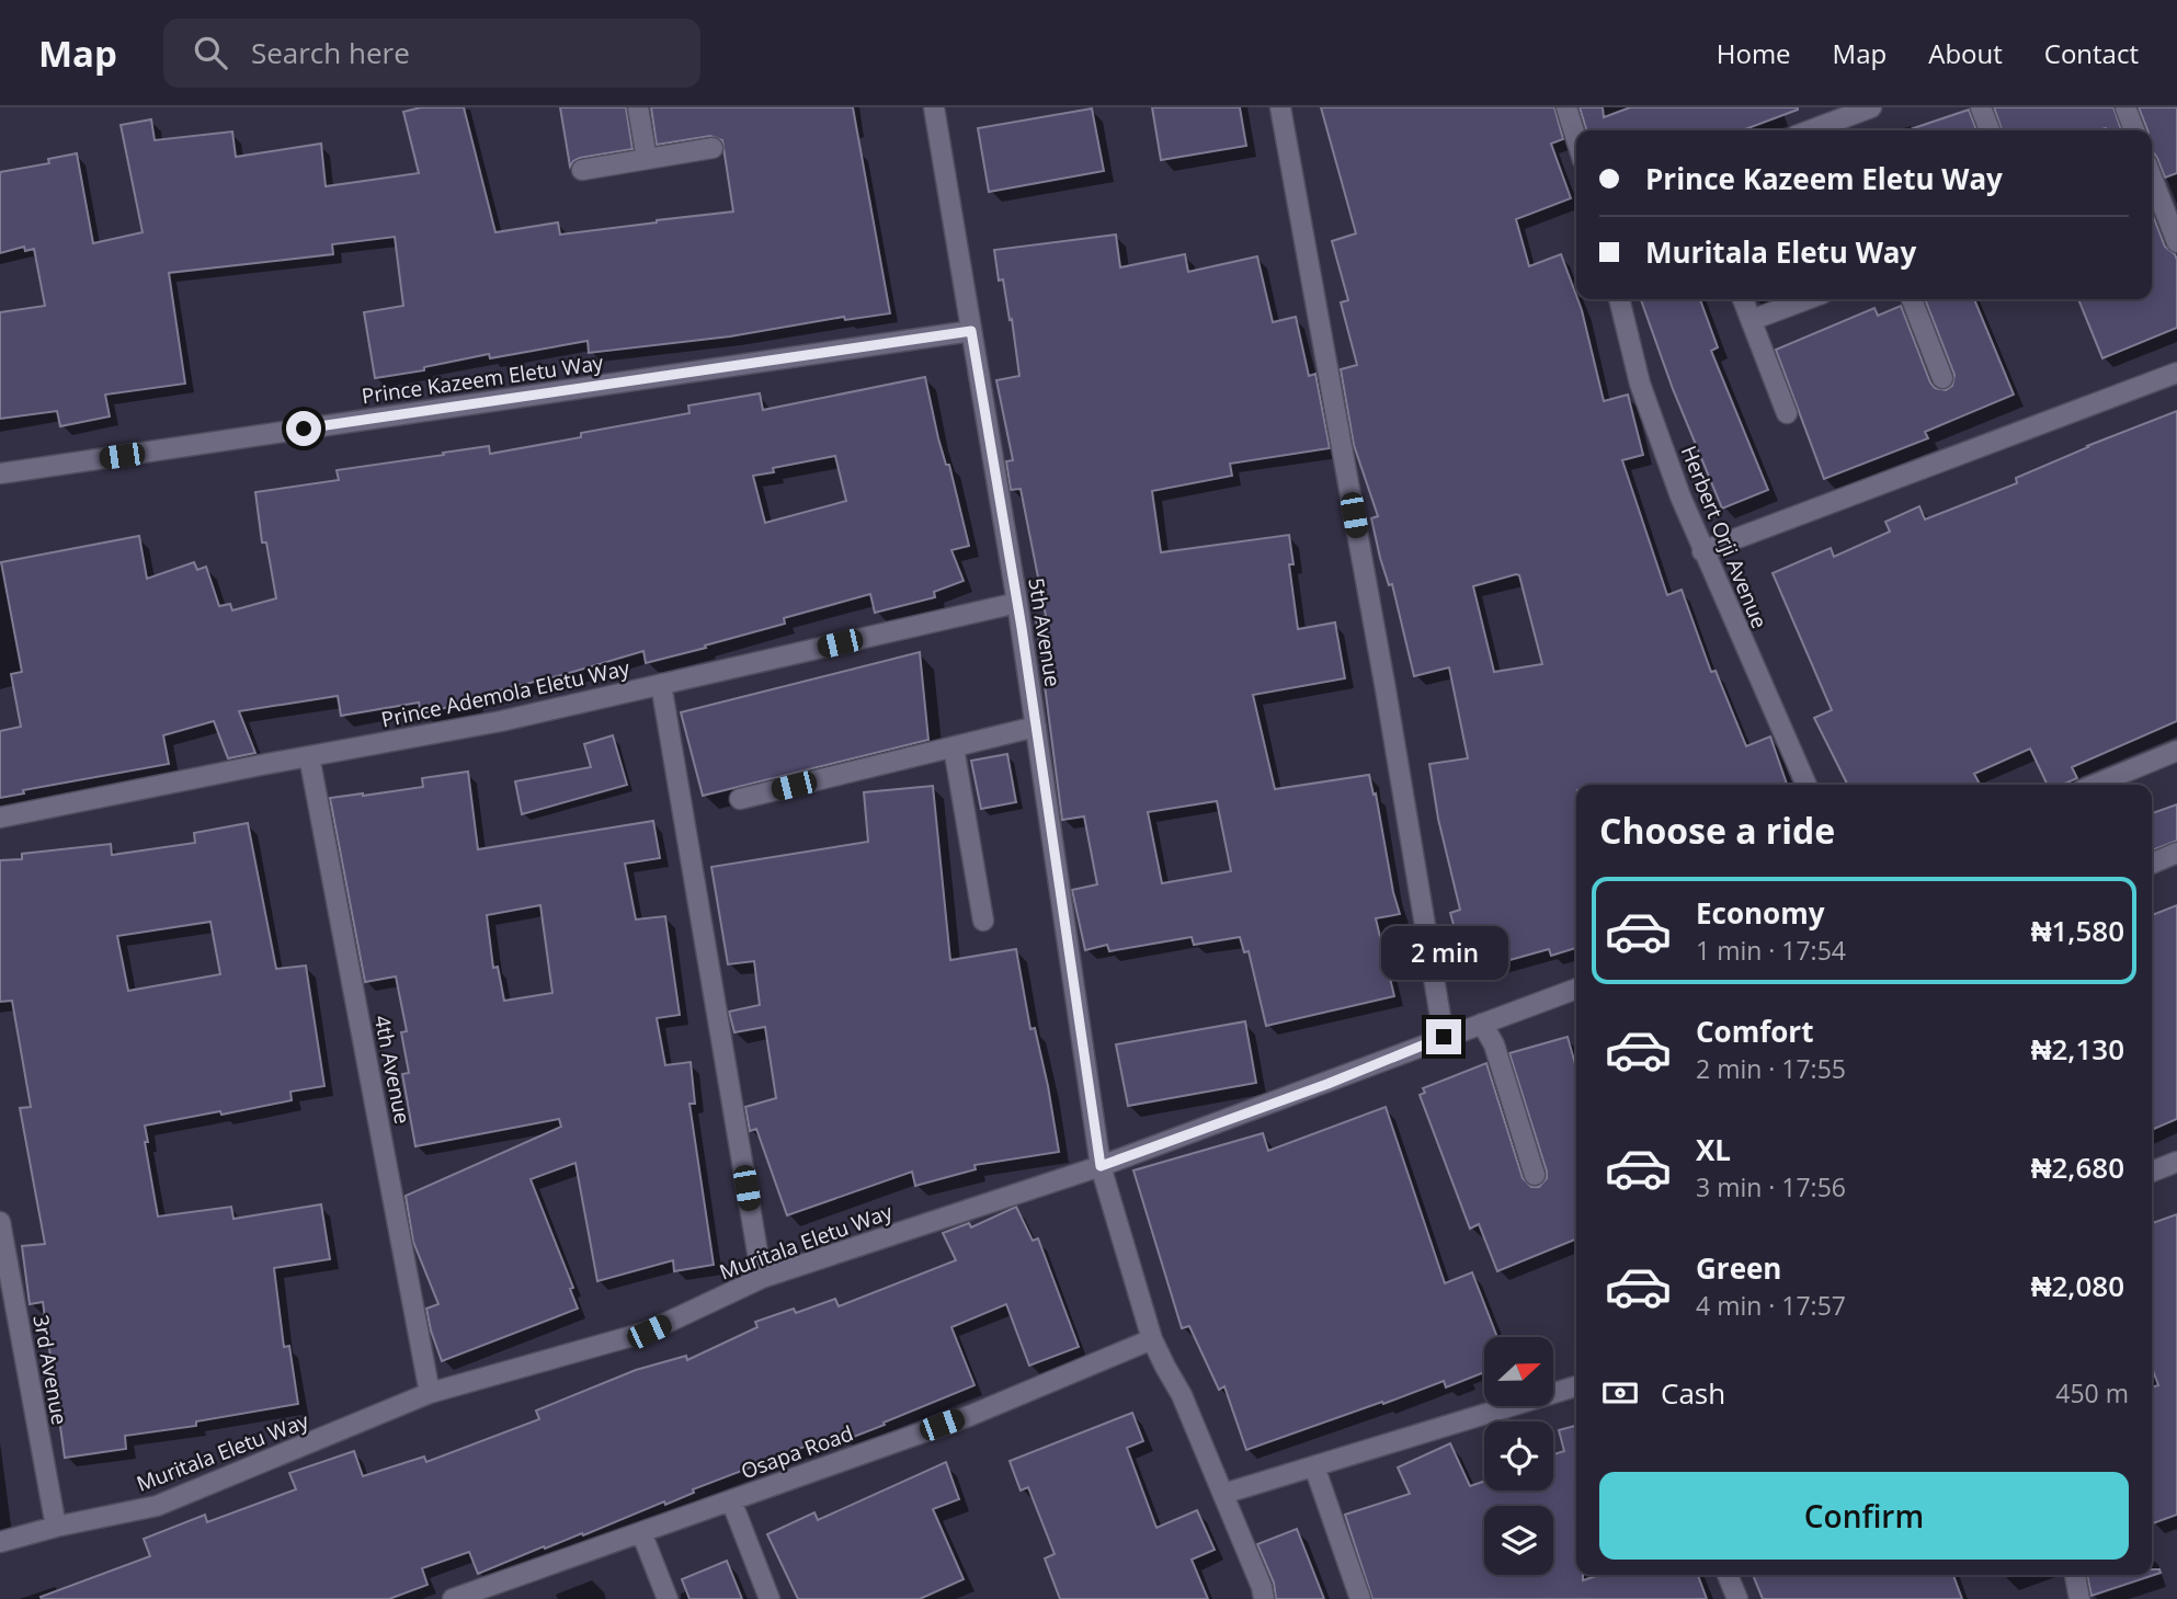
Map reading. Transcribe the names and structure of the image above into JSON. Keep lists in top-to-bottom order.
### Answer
{
  "streets": {
    "street": [
      "Prince Kazeem Eletu Way",
      "Herbert Orji Avenue",
      "5th Avenue",
      "Prince Ademola Eletu Way",
      "4th Avenue",
      "Muritala Eletu Way",
      "3rd Avenue",
      "Osapa Road"
    ]
  },
  "crossings": [
    ["Prince Kazeem Eletu Way", "5th Avenue"],
    ["5th Avenue", "Prince Ademola Eletu Way"],
    ["5th Avenue", "Muritala Eletu Way"],
    ["5th Avenue", "Osapa Road"],
    ["Prince Ademola Eletu Way", "4th Avenue"],
    ["4th Avenue", "Muritala Eletu Way"],
    ["Muritala Eletu Way", "3rd Avenue"]
  ],
  "north": "right",
  "page": {
    "header": "Map",
    "search": "Search here",
    "nav": [
      "Home",
      "Map",
      "About",
      "Contact"
    ],
    "banner": ["Prince Kazeem Eletu Way", "Muritala Eletu Way"],
    "heading": "Choose a ride",
    "list": [
      {
        "name": "Economy",
        "note": "1 min · 17:54",
        "value": "₦1,580"
      },
      {
        "name": "Comfort",
        "note": "2 min · 17:55",
        "value": "₦2,130"
      },
      {
        "name": "XL",
        "note": "3 min · 17:56",
        "value": "₦2,680"
      },
      {
        "name": "Green",
        "note": "4 min · 17:57",
        "value": "₦2,080"
      }
    ],
    "bubble": "2 min",
    "pay": ["Cash", "450 m"],
    "buttons": "Confirm"
  }
}
